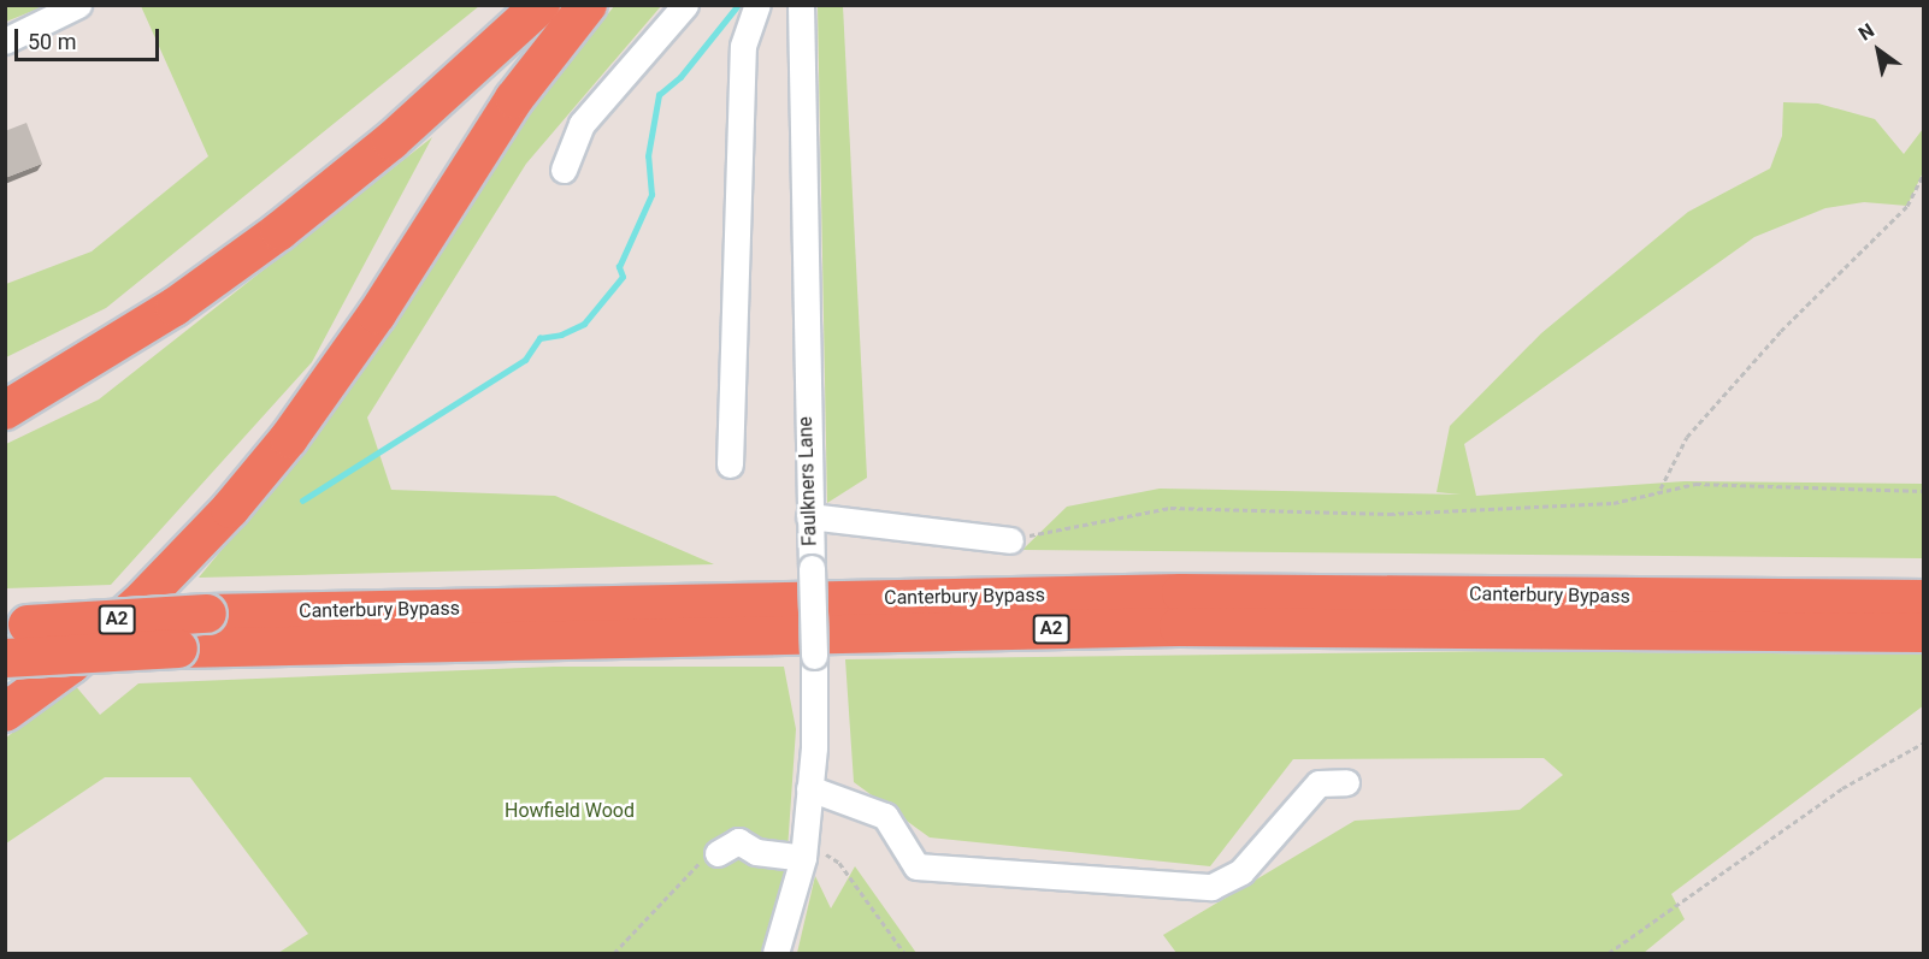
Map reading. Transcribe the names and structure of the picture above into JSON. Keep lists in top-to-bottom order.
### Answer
{
  "streets": {
    "highway": ["Canterbury Bypass", "A2"],
    "street": ["Faulkners Lane"]
  },
  "parks": ["Howfield Wood"],
  "scale_bar": "50 m",
  "north": "top left"
}
